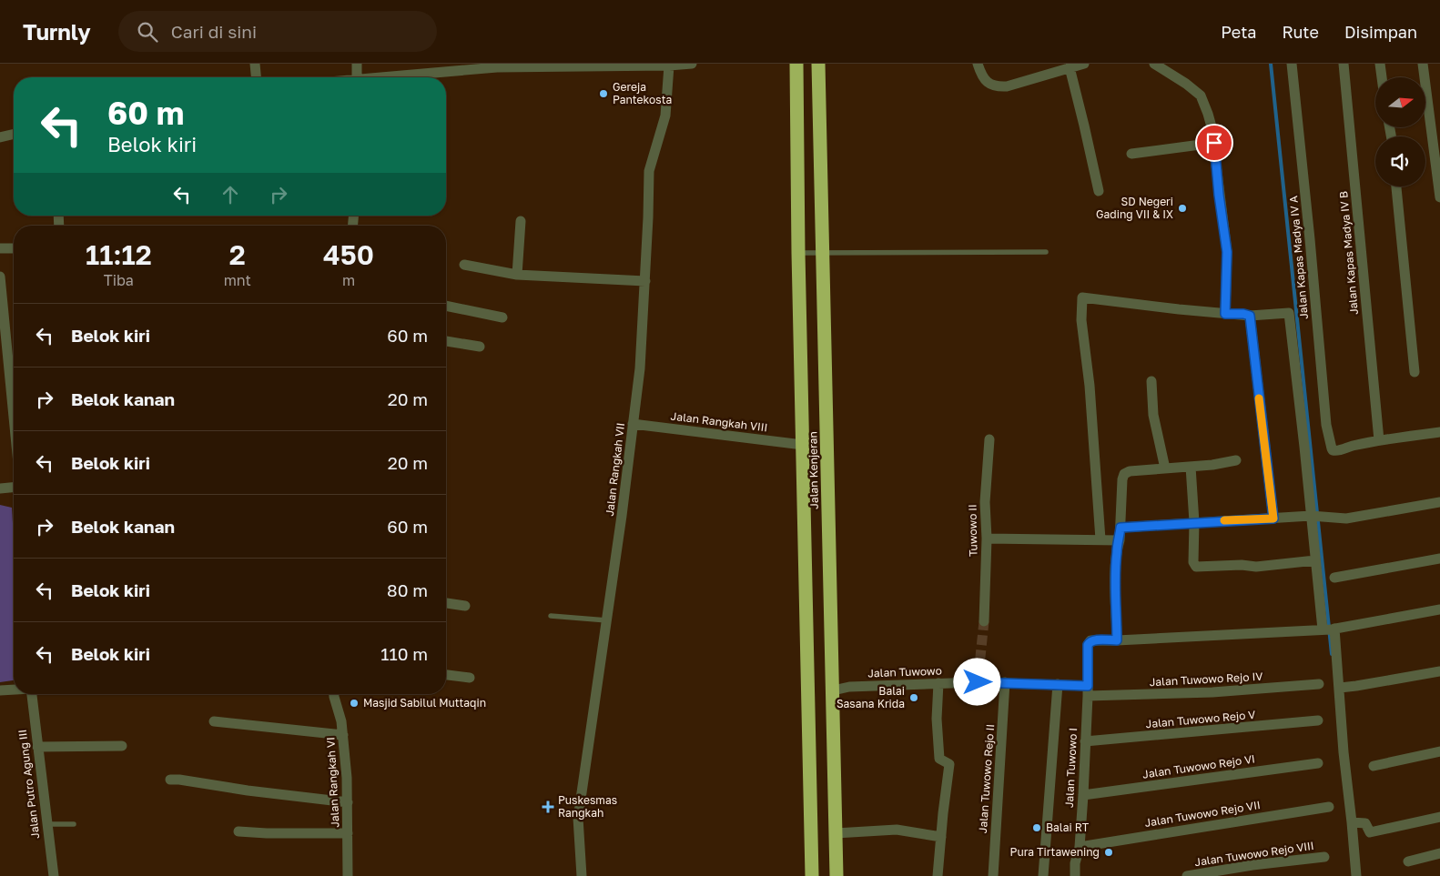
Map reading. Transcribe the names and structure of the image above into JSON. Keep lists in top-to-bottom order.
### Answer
{
  "streets": {
    "highway": ["Jalan Kenjeran"],
    "street": [
      "Jalan Kapas Madya IV B",
      "Jalan Kapas Madya IV A",
      "Jalan Rangkah VIII",
      "Jalan Rangkah VII",
      "Tuwowo II",
      "Jalan Tuwowo",
      "Jalan Tuwowo Rejo IV",
      "Jalan Tuwowo Rejo V",
      "Jalan Tuwowo Rejo VI",
      "Jalan Tuwowo I",
      "Jalan Tuwowo Rejo II",
      "Jalan Rangkah VI",
      "Jalan Putro Agung III",
      "Jalan Tuwowo Rejo VII",
      "Jalan Tuwowo Rejo VIII"
    ]
  },
  "crossings": [
    ["Jalan Kapas Madya IV B", "Jalan Kapas Madya IV A"],
    ["Jalan Rangkah VIII", "Jalan Rangkah VII"],
    ["Jalan Rangkah VIII", "Jalan Kenjeran"],
    ["Jalan Kenjeran", "Jalan Tuwowo"],
    ["Jalan Tuwowo", "Jalan Tuwowo Rejo IV"],
    ["Jalan Tuwowo", "Jalan Tuwowo I"],
    ["Jalan Tuwowo", "Jalan Tuwowo Rejo II"],
    ["Jalan Tuwowo Rejo IV", "Jalan Tuwowo I"],
    ["Jalan Tuwowo Rejo V", "Jalan Tuwowo I"],
    ["Jalan Tuwowo Rejo VI", "Jalan Tuwowo I"],
    ["Jalan Tuwowo I", "Jalan Tuwowo Rejo VII"]
  ],
  "places": {
    "other": [
      "Gereja Pantekosta",
      "SD Negeri Gading VII & IX",
      "Balai Sasana Krida",
      "Masjid Sabilul Muttaqin",
      "Balai RT",
      "Pura Tirtawening"
    ],
    "health": ["Puskesmas Rangkah"]
  },
  "north": "right",
  "page": {
    "header": "Turnly",
    "search": "Cari di sini",
    "nav": ["Peta", "Rute", "Disimpan"],
    "turn": ["60 m", "Belok kiri"],
    "eta": [
      "11:12",
      "Tiba",
      "2",
      "mnt",
      "450",
      "m"
    ],
    "list": [
      {
        "name": "Belok kiri",
        "value": "60 m"
      },
      {
        "name": "Belok kanan",
        "value": "20 m"
      },
      {
        "name": "Belok kiri",
        "value": "20 m"
      },
      {
        "name": "Belok kanan",
        "value": "60 m"
      },
      {
        "name": "Belok kiri",
        "value": "80 m"
      },
      {
        "name": "Belok kiri",
        "value": "110 m"
      }
    ]
  }
}
